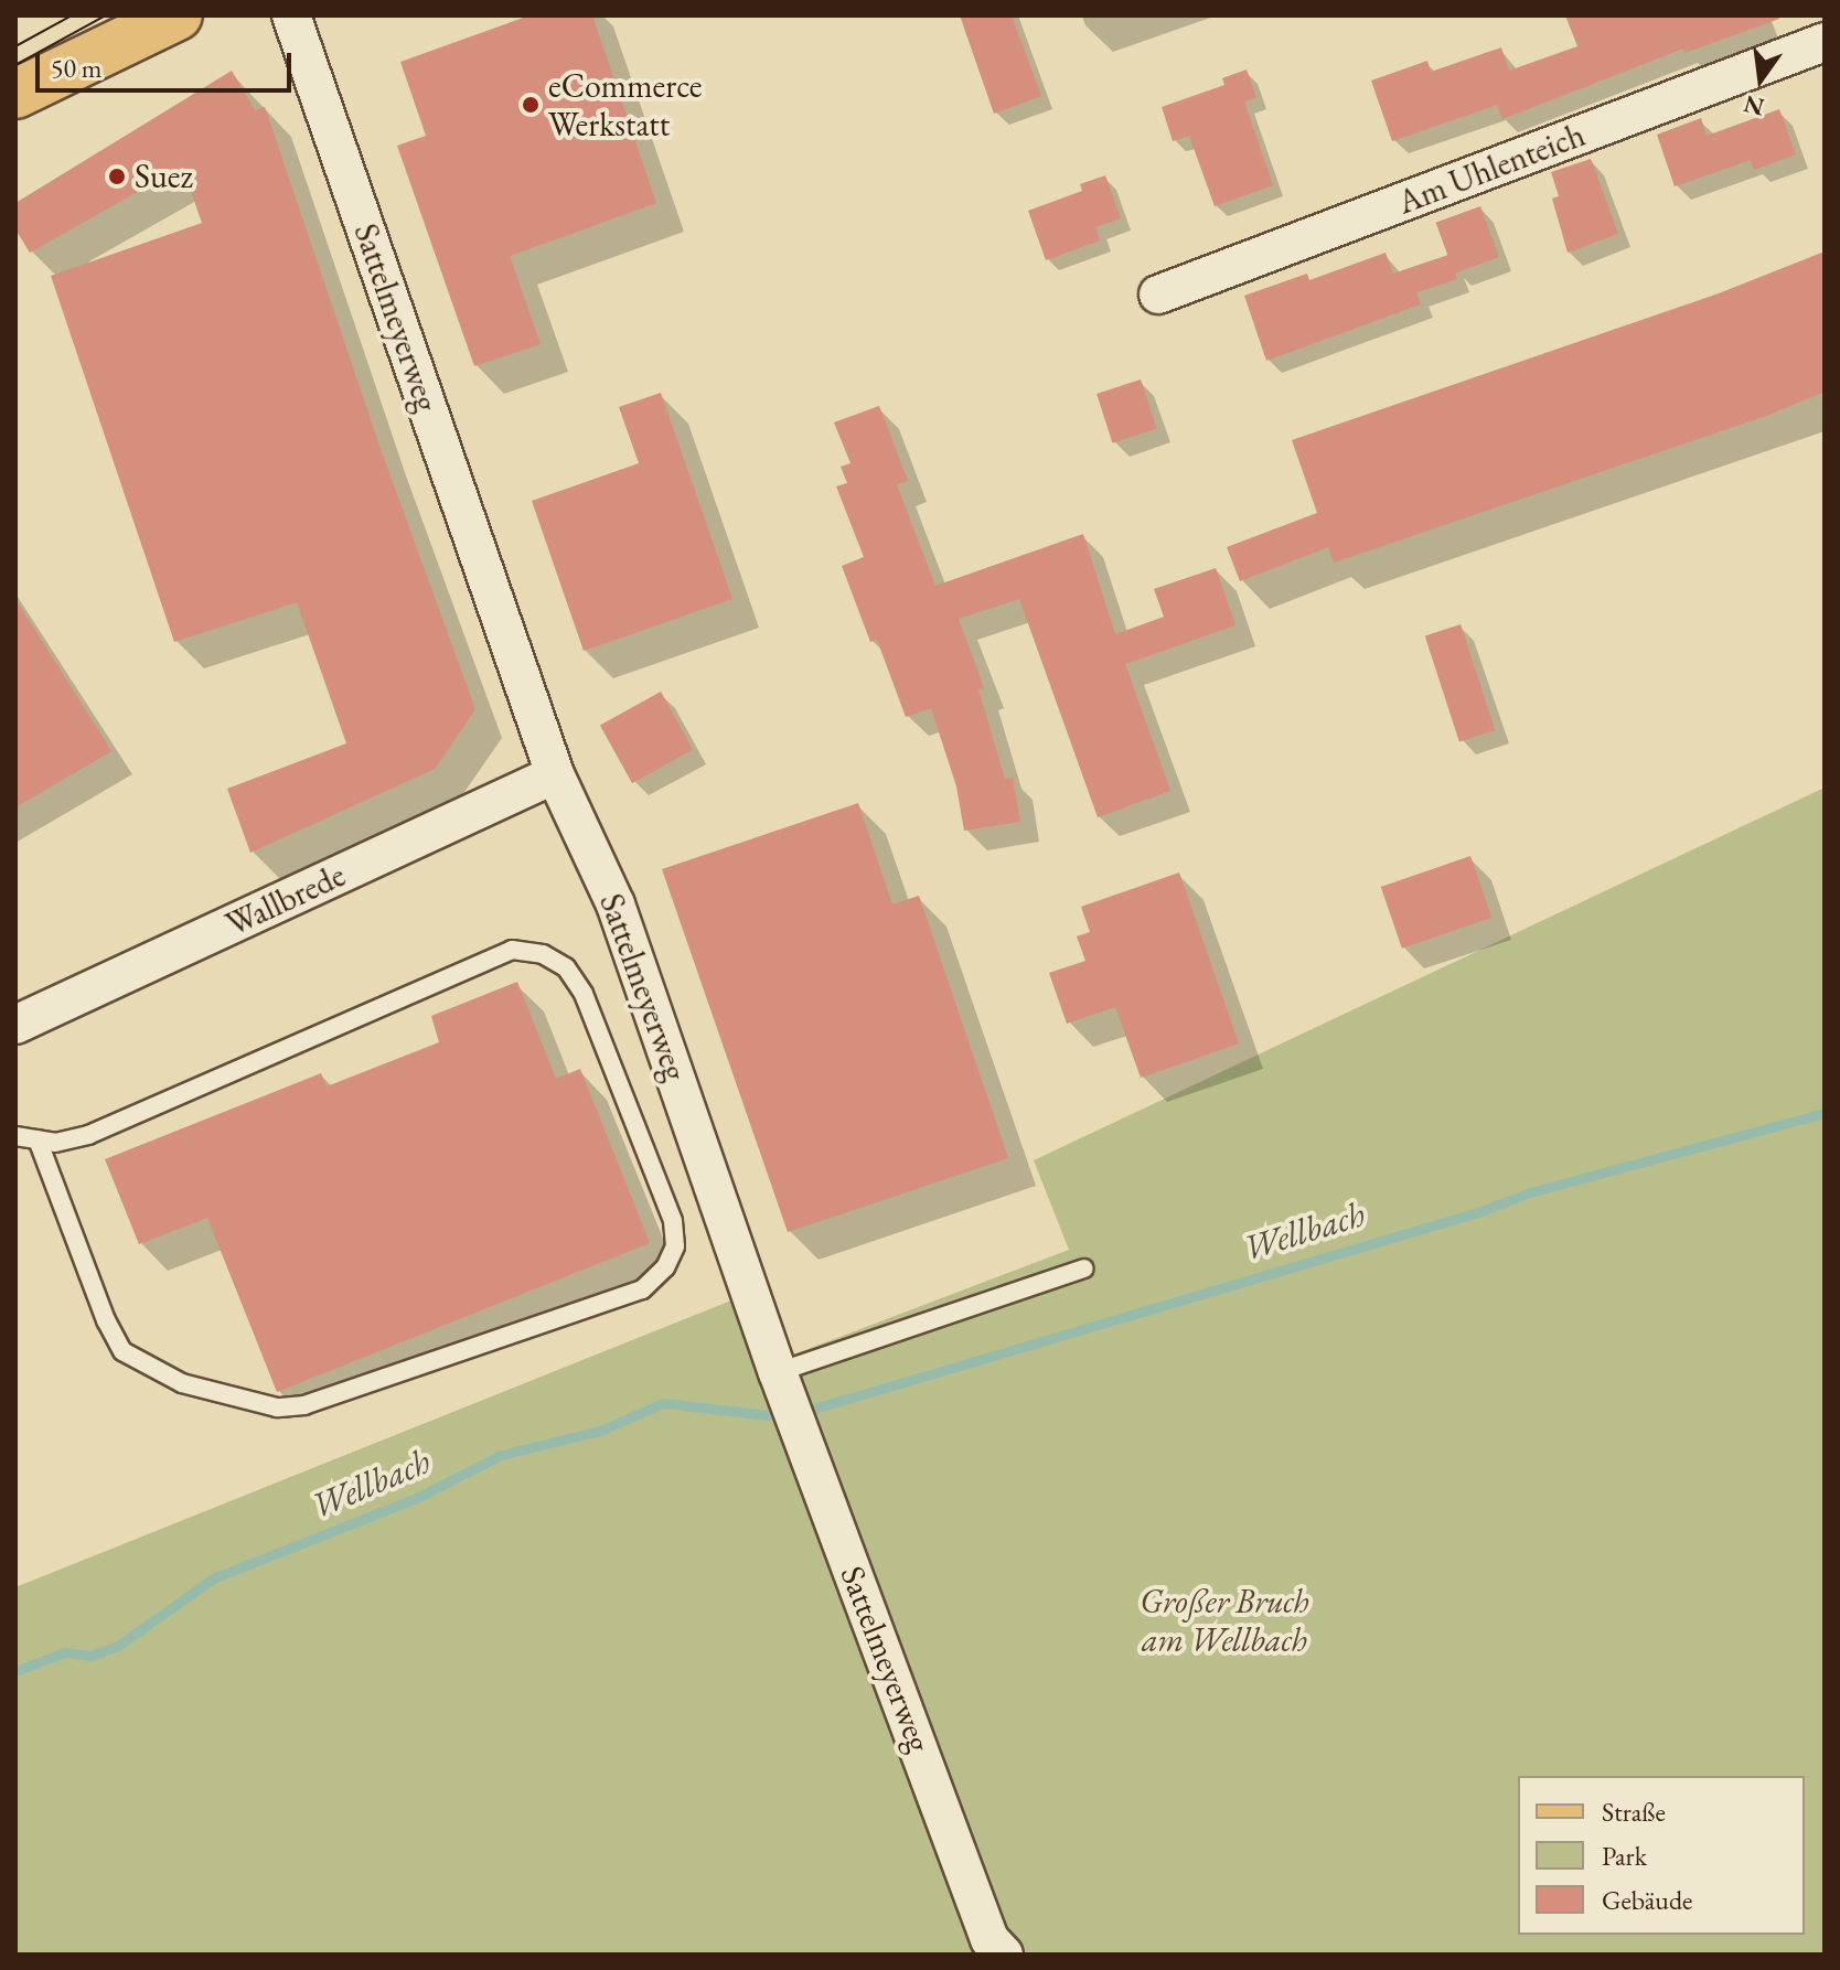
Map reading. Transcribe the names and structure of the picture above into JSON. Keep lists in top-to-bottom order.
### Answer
{
  "streets": {
    "street": ["Am Uhlenteich", "Sattelmeyerweg", "Wallbrede"]
  },
  "crossings": [
    ["Sattelmeyerweg", "Wallbrede"]
  ],
  "water": ["Wellbach"],
  "parks": ["Großer Bruch am Wellbach"],
  "places": ["eCommerce Werkstatt", "Suez"],
  "legend": ["Straße", "Park", "Gebäude"],
  "scale_bar": "50 m",
  "north": "bottom"
}
